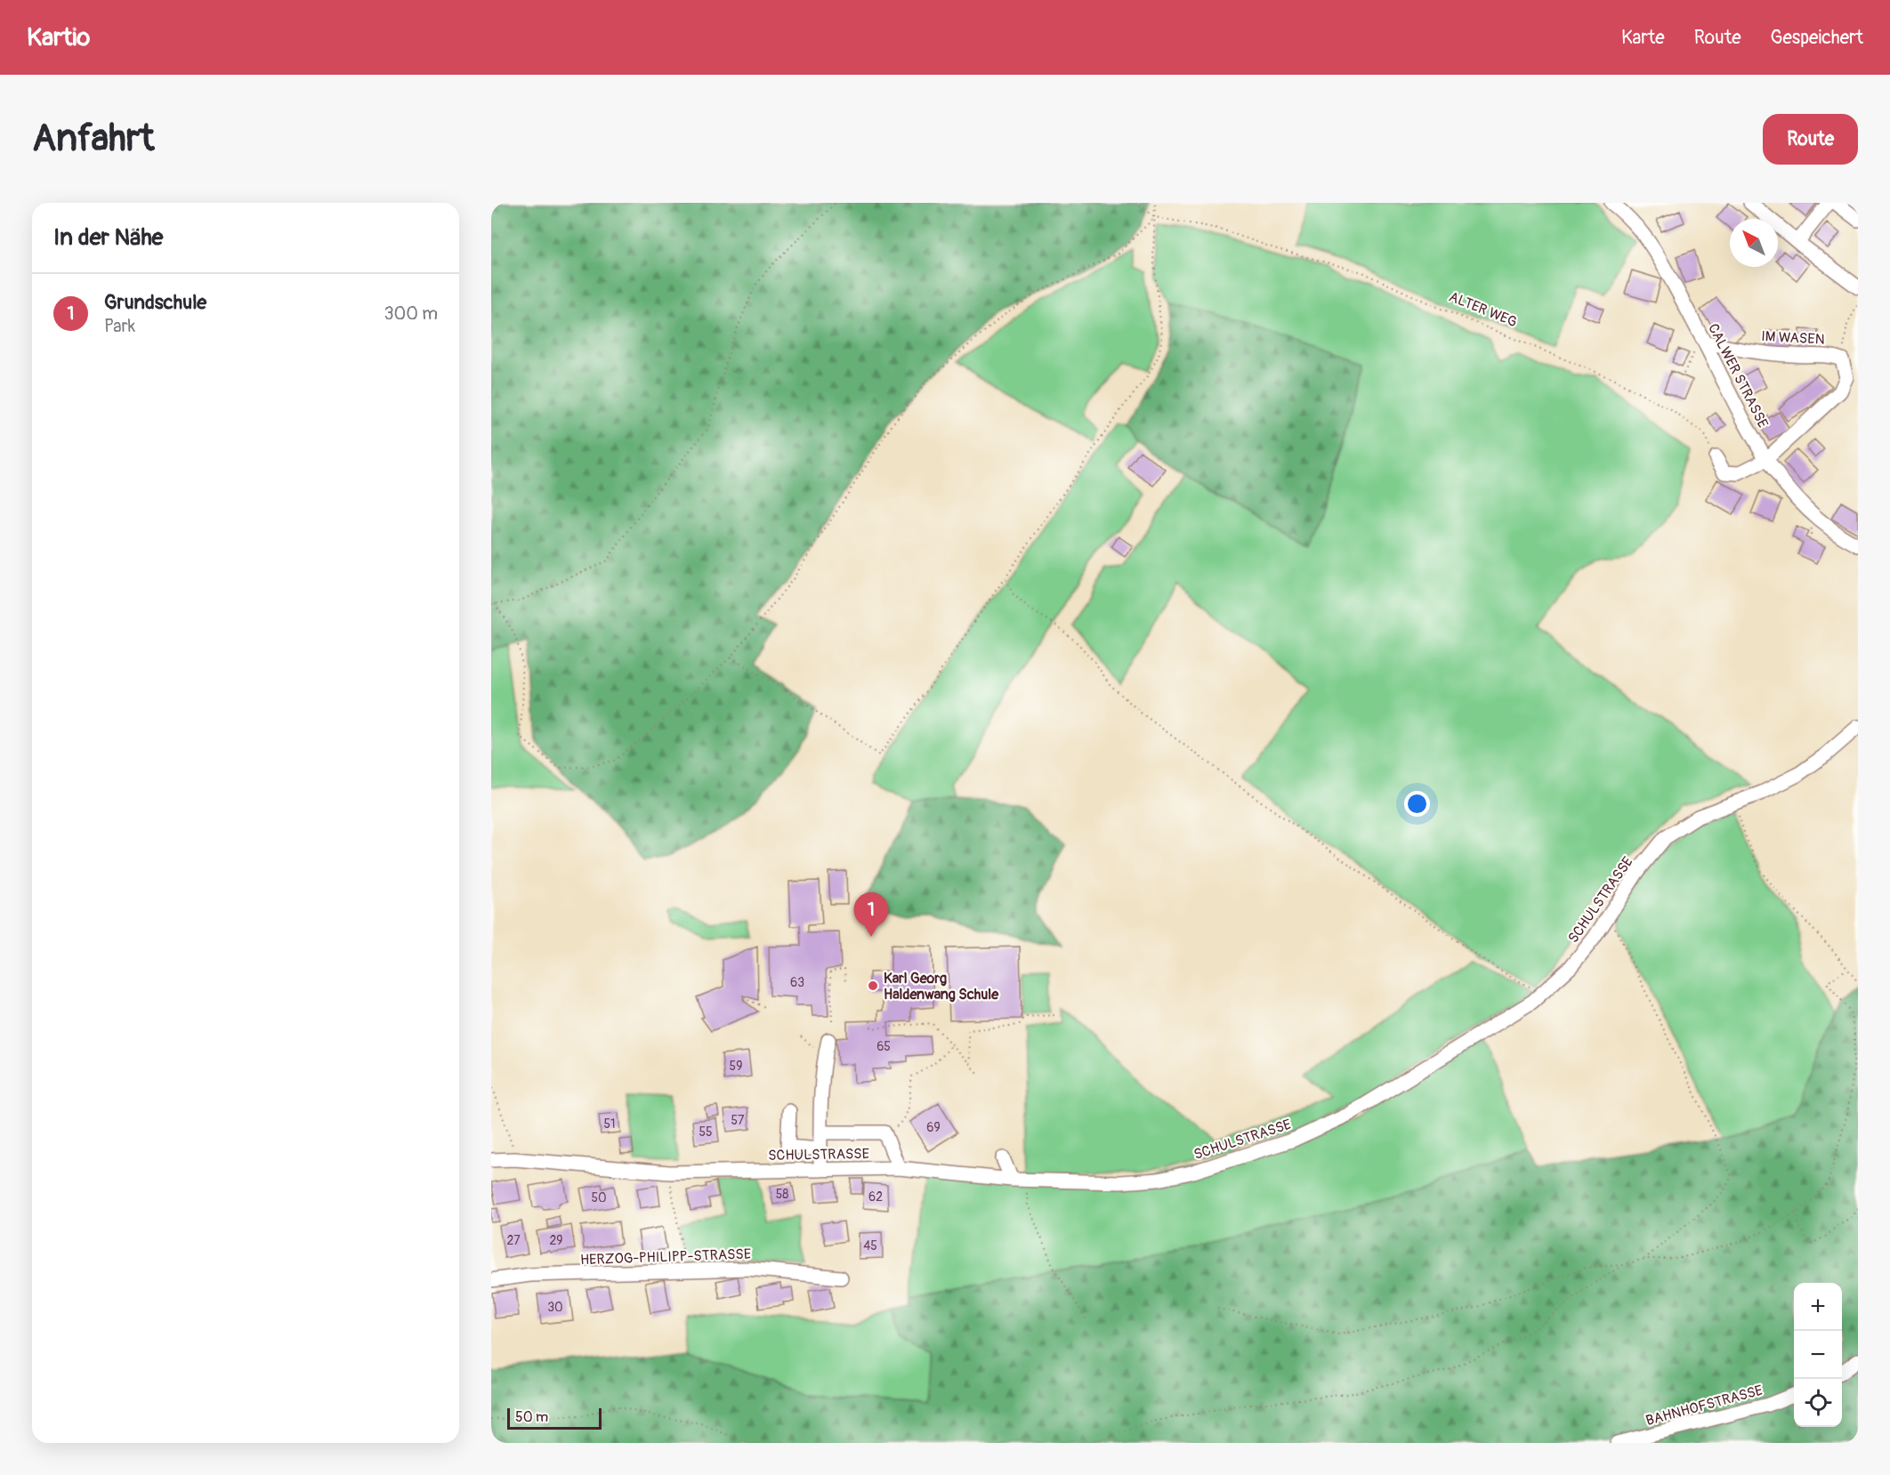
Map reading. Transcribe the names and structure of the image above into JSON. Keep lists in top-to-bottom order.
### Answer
{
  "streets": {
    "street": [
      "IM WASEN",
      "CALWER STRASSE",
      "SCHULSTRASSE",
      "HERZOG-PHILIPP-STRASSE",
      "BAHNHOFSTRASSE"
    ],
    "path": ["ALTER WEG"]
  },
  "crossings": [
    ["IM WASEN", "CALWER STRASSE"]
  ],
  "places": ["Karl Georg Haldenwang Schule"],
  "house_numbers": [
    "63",
    "65",
    "59",
    "57",
    "51",
    "69",
    "55",
    "58",
    "62",
    "50",
    "27",
    "29",
    "45",
    "30"
  ],
  "scale_bar": "50 m",
  "north": "top left",
  "page": {
    "header": "Kartio",
    "nav": ["Karte", "Route", "Gespeichert"],
    "buttons": "Route",
    "title": "Anfahrt",
    "heading": "In der Nähe",
    "list": [
      {
        "mark": "1",
        "name": "Grundschule",
        "note": "Park",
        "value": "300 m"
      }
    ],
    "pins": "1",
    "map_buttons": ["+", "−"],
    "scale": "50 m"
  }
}
